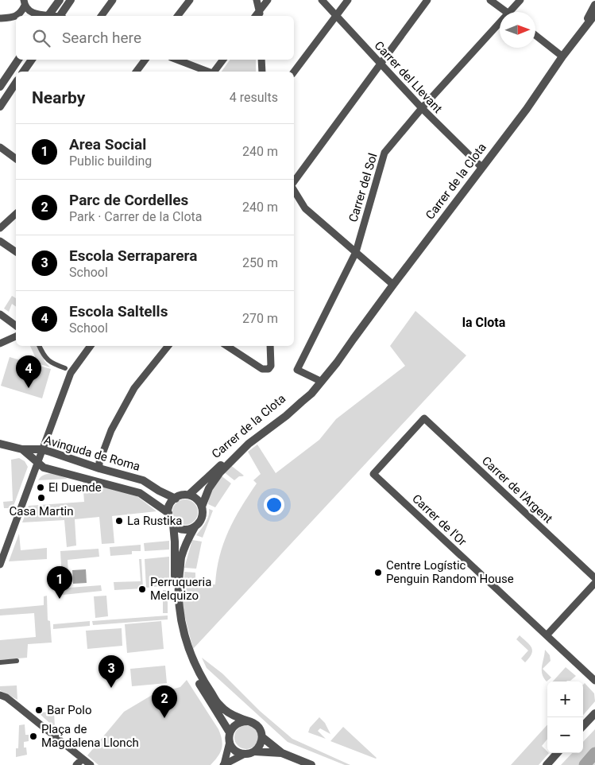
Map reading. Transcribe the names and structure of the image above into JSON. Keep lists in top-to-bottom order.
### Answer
{
  "streets": {
    "street": [
      "Carrer del Llevant",
      "Carrer de la Clota",
      "Carrer del Sol",
      "Avinguda de Roma",
      "Carrer de l'Argent",
      "Carrer de l'Or"
    ]
  },
  "crossings": [
    ["Carrer del Llevant", "Carrer de la Clota"],
    ["Carrer del Llevant", "Carrer del Sol"],
    ["Carrer de la Clota", "Carrer del Sol"],
    ["Carrer de la Clota", "Avinguda de Roma"],
    ["Carrer de l'Argent", "Carrer de l'Or"]
  ],
  "districts": ["la Clota"],
  "places": [
    "El Duende",
    "Casa Martin",
    "La Rustika",
    "Centre Logístic Penguin Random House",
    "Perruqueria Melquizo",
    "Bar Polo",
    "Plaça de Magdalena Llonch"
  ],
  "north": "right",
  "page": {
    "search": "Search here",
    "heading": ["Nearby", "4 results"],
    "list": [
      {
        "mark": "1",
        "name": "Area Social",
        "note": "Public building",
        "value": "240 m"
      },
      {
        "mark": "2",
        "name": "Parc de Cordelles",
        "note": "Park · Carrer de la Clota",
        "value": "240 m"
      },
      {
        "mark": "3",
        "name": "Escola Serraparera",
        "note": "School",
        "value": "250 m"
      },
      {
        "mark": "4",
        "name": "Escola Saltells",
        "note": "School",
        "value": "270 m"
      }
    ],
    "pins": [
      "4",
      "1",
      "3",
      "2"
    ],
    "map_buttons": ["+", "−"]
  }
}
